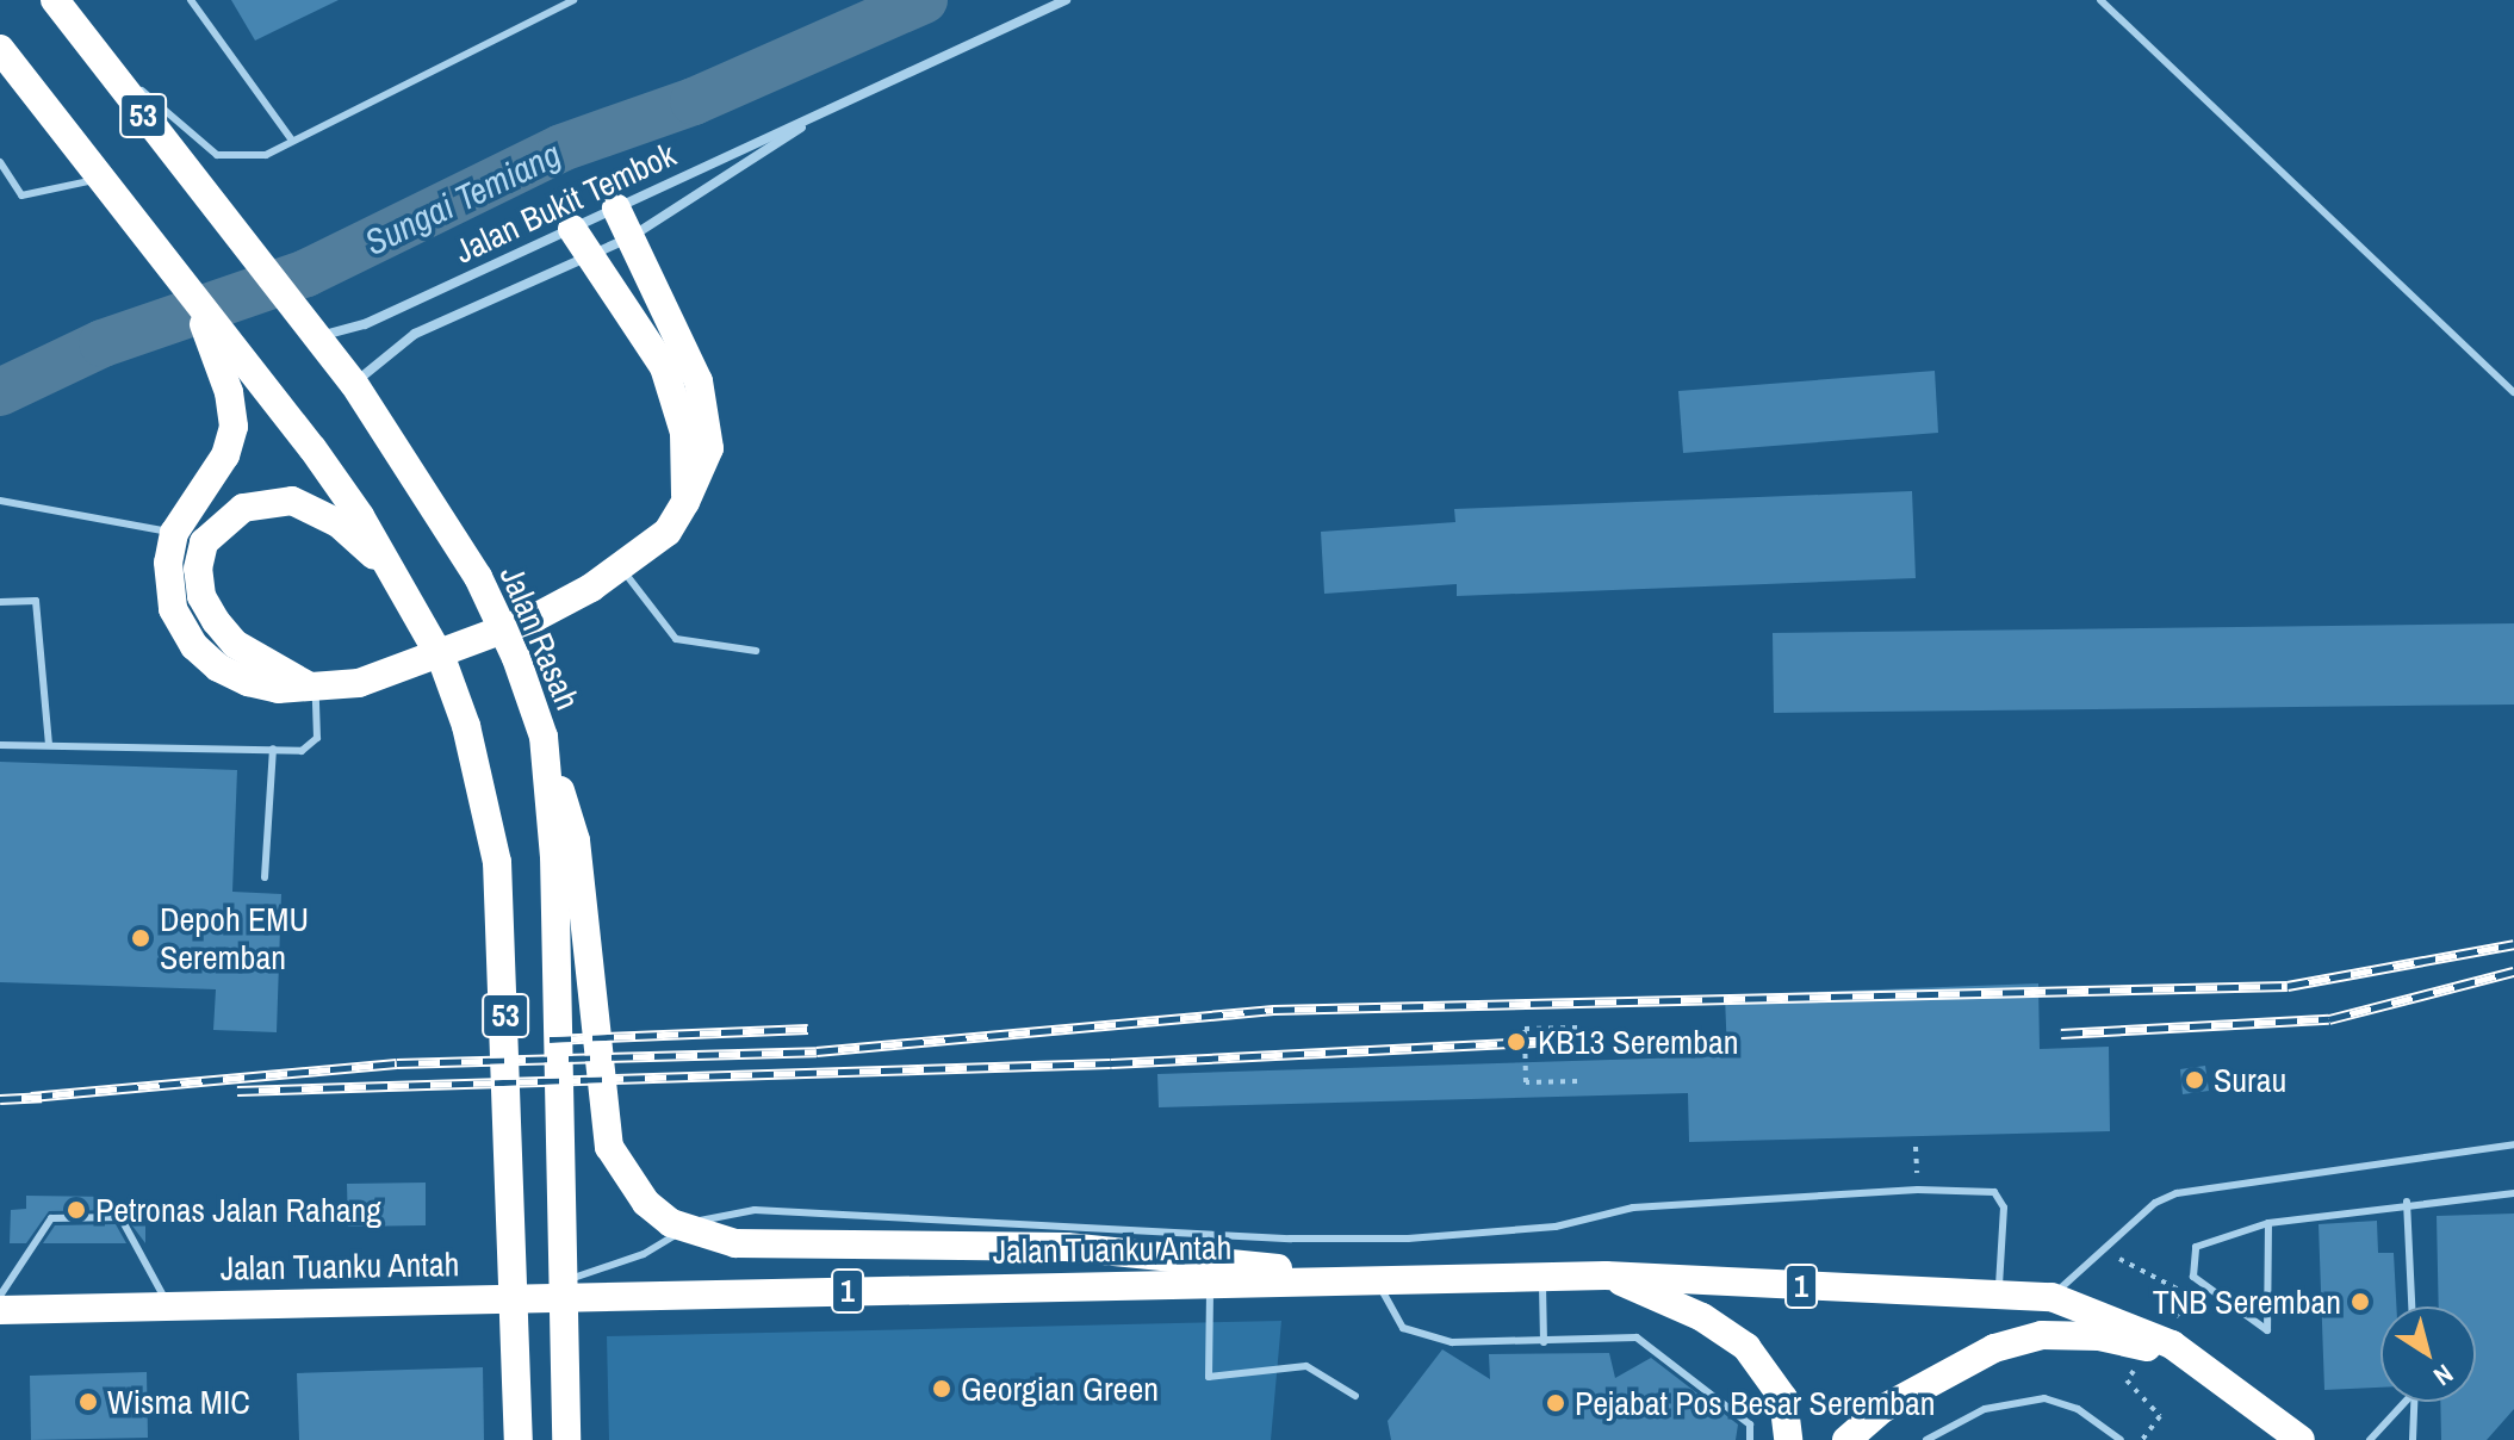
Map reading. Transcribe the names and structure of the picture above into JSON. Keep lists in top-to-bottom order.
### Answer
{
  "streets": {
    "highway": [
      "53",
      "Jalan Rasah",
      "Jalan Tuanku Antah",
      "1"
    ],
    "street": ["Jalan Bukit Tembok"]
  },
  "crossings": [
    ["Jalan Bukit Tembok", "Jalan Rasah"],
    ["Jalan Tuanku Antah", "1"]
  ],
  "water": ["Sungai Temiang"],
  "places": [
    "Depoh EMU Seremban",
    "KB13 Seremban",
    "Surau",
    "Petronas Jalan Rahang",
    "TNB Seremban",
    "Georgian Green",
    "Wisma MIC",
    "Pejabat Pos Besar Seremban"
  ],
  "north": "bottom right"
}
